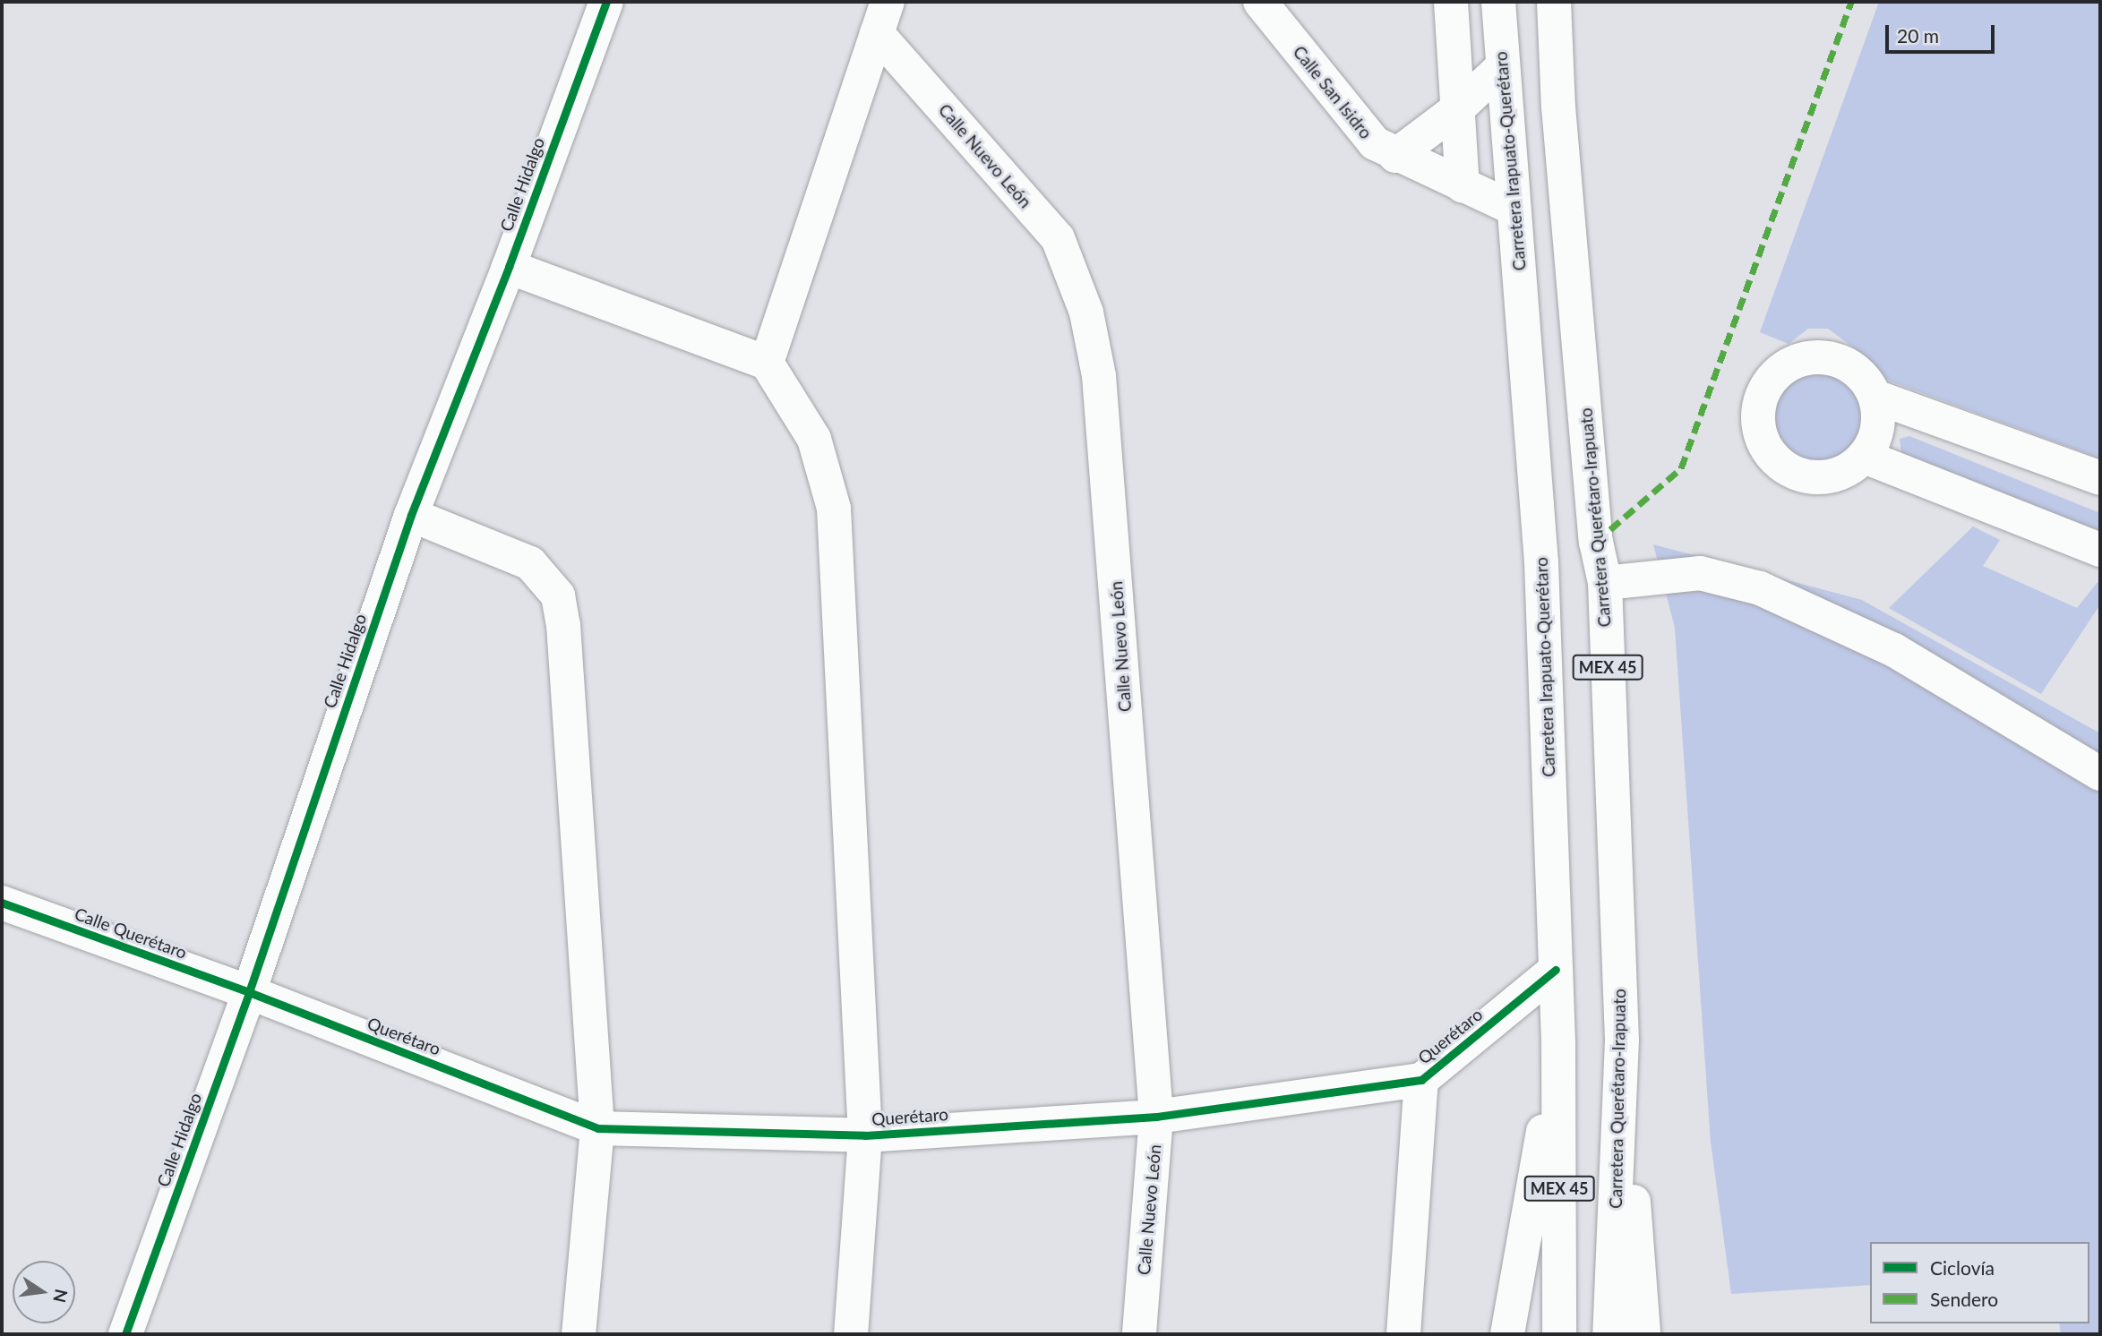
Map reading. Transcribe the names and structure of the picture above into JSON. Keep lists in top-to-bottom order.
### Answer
{
  "streets": {
    "main road": [
      "Calle San Isidro",
      "Calle Nuevo León",
      "Carretera Irapuato-Querétaro",
      "Calle Hidalgo",
      "Carretera Querétaro-Irapuato",
      "MEX 45",
      "Calle Querétaro",
      "Querétaro"
    ]
  },
  "crossings": [
    ["Calle San Isidro", "Carretera Irapuato-Querétaro"],
    ["Calle Nuevo León", "Querétaro"],
    ["Carretera Irapuato-Querétaro", "Querétaro"],
    ["Calle Hidalgo", "Calle Querétaro"],
    ["Calle Hidalgo", "Querétaro"],
    ["Calle Querétaro", "Querétaro"]
  ],
  "legend": ["Ciclovía", "Sendero"],
  "scale_bar": "20 m",
  "north": "right"
}
